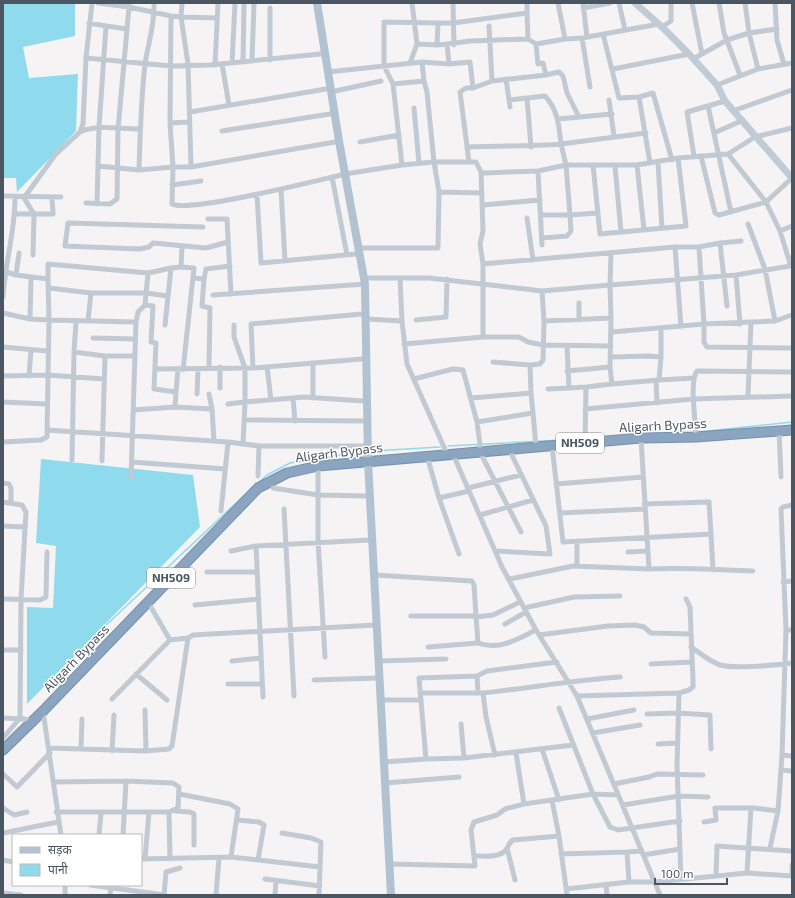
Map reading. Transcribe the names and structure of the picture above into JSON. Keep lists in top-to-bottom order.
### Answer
{
  "streets": {
    "highway": ["Aligarh Bypass", "NH509"]
  },
  "legend": ["सड़क", "पानी"],
  "scale_bar": "100 m"
}
